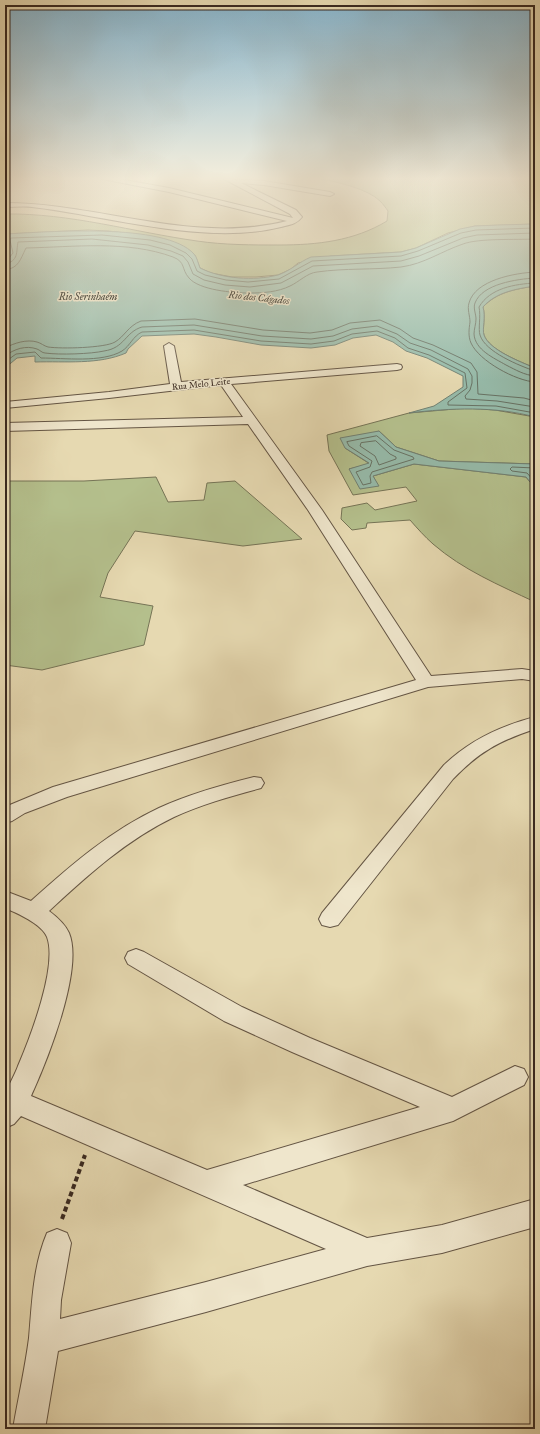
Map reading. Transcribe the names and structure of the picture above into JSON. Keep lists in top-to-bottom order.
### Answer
{
  "streets": {
    "street": ["Rua Melo Leite"]
  },
  "water": ["Rio Serinhaém", "Rio dos Cágados"]
}
